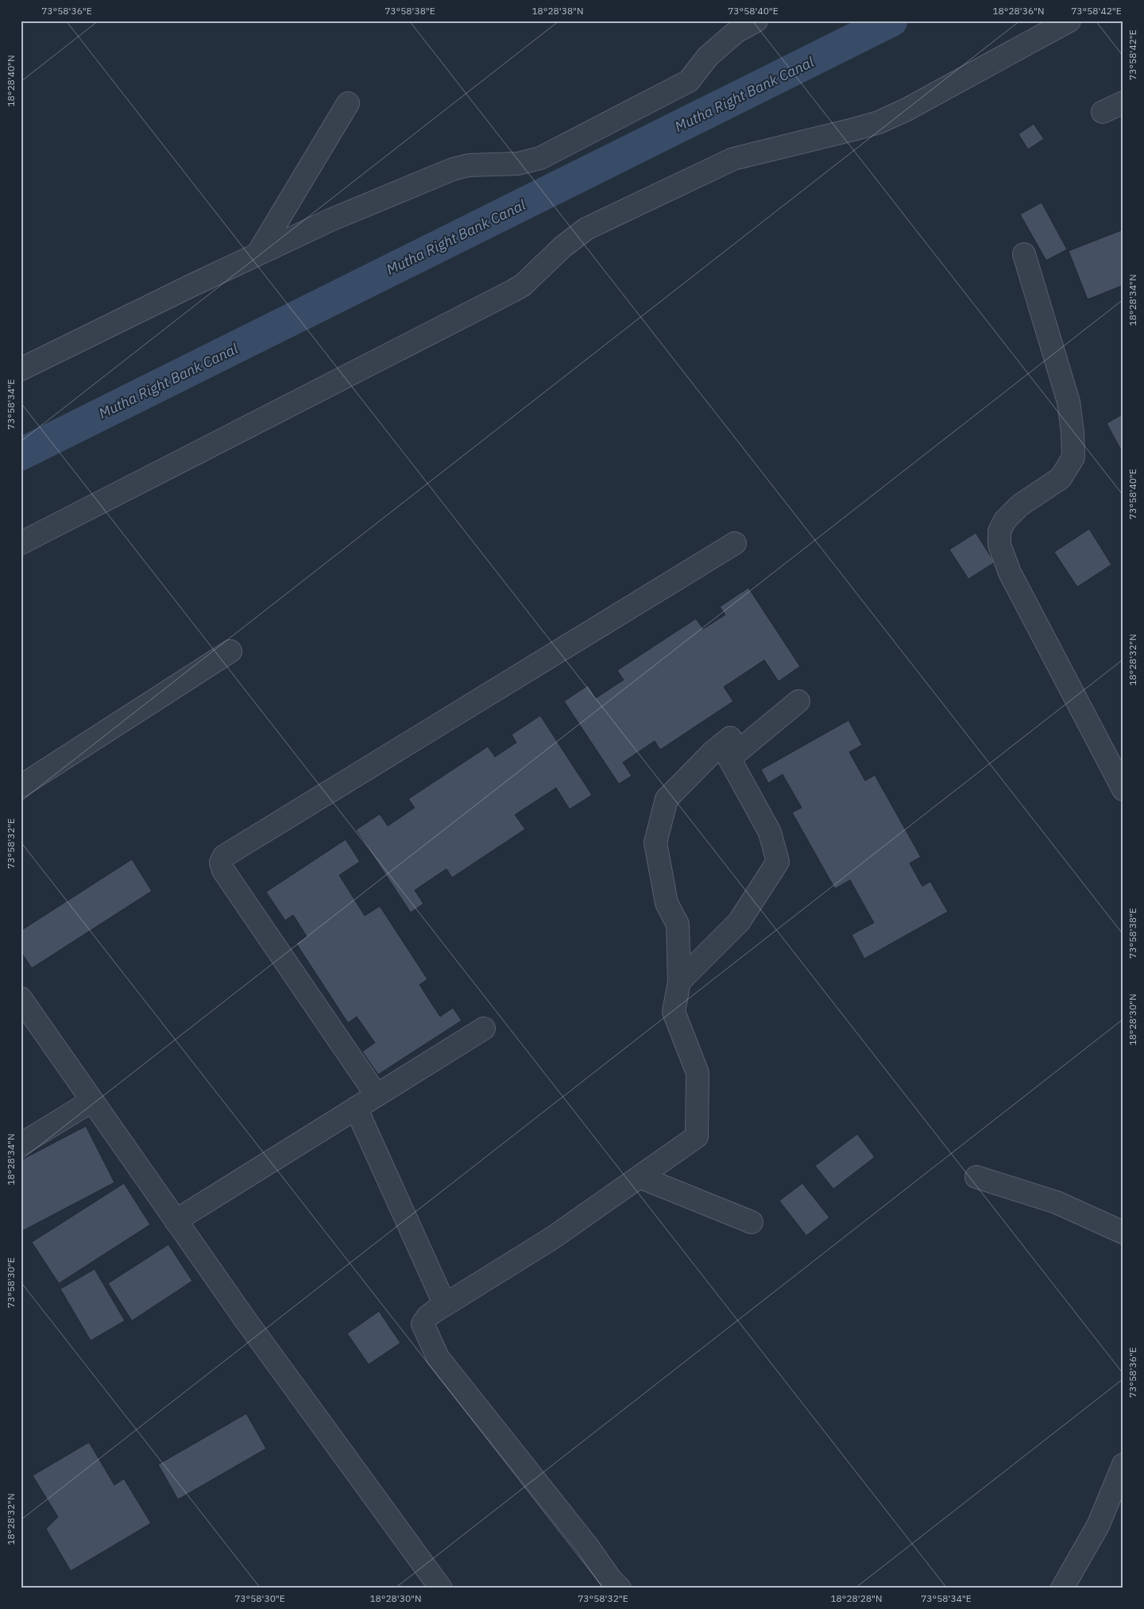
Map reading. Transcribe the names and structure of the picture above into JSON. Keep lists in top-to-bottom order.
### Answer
{
  "water": ["Mutha Right Bank Canal"],
  "coordinates": [
    "73°58'36\"E",
    "73°58'38\"E",
    "18°28'38\"N",
    "73°58'40\"E",
    "18°28'36\"N",
    "73°58'42\"E",
    "18°28'40\"N",
    "18°28'34\"N",
    "73°58'34\"E",
    "18°28'32\"N",
    "73°58'32\"E",
    "18°28'30\"N",
    "73°58'30\"E",
    "18°28'28\"N"
  ]
}
